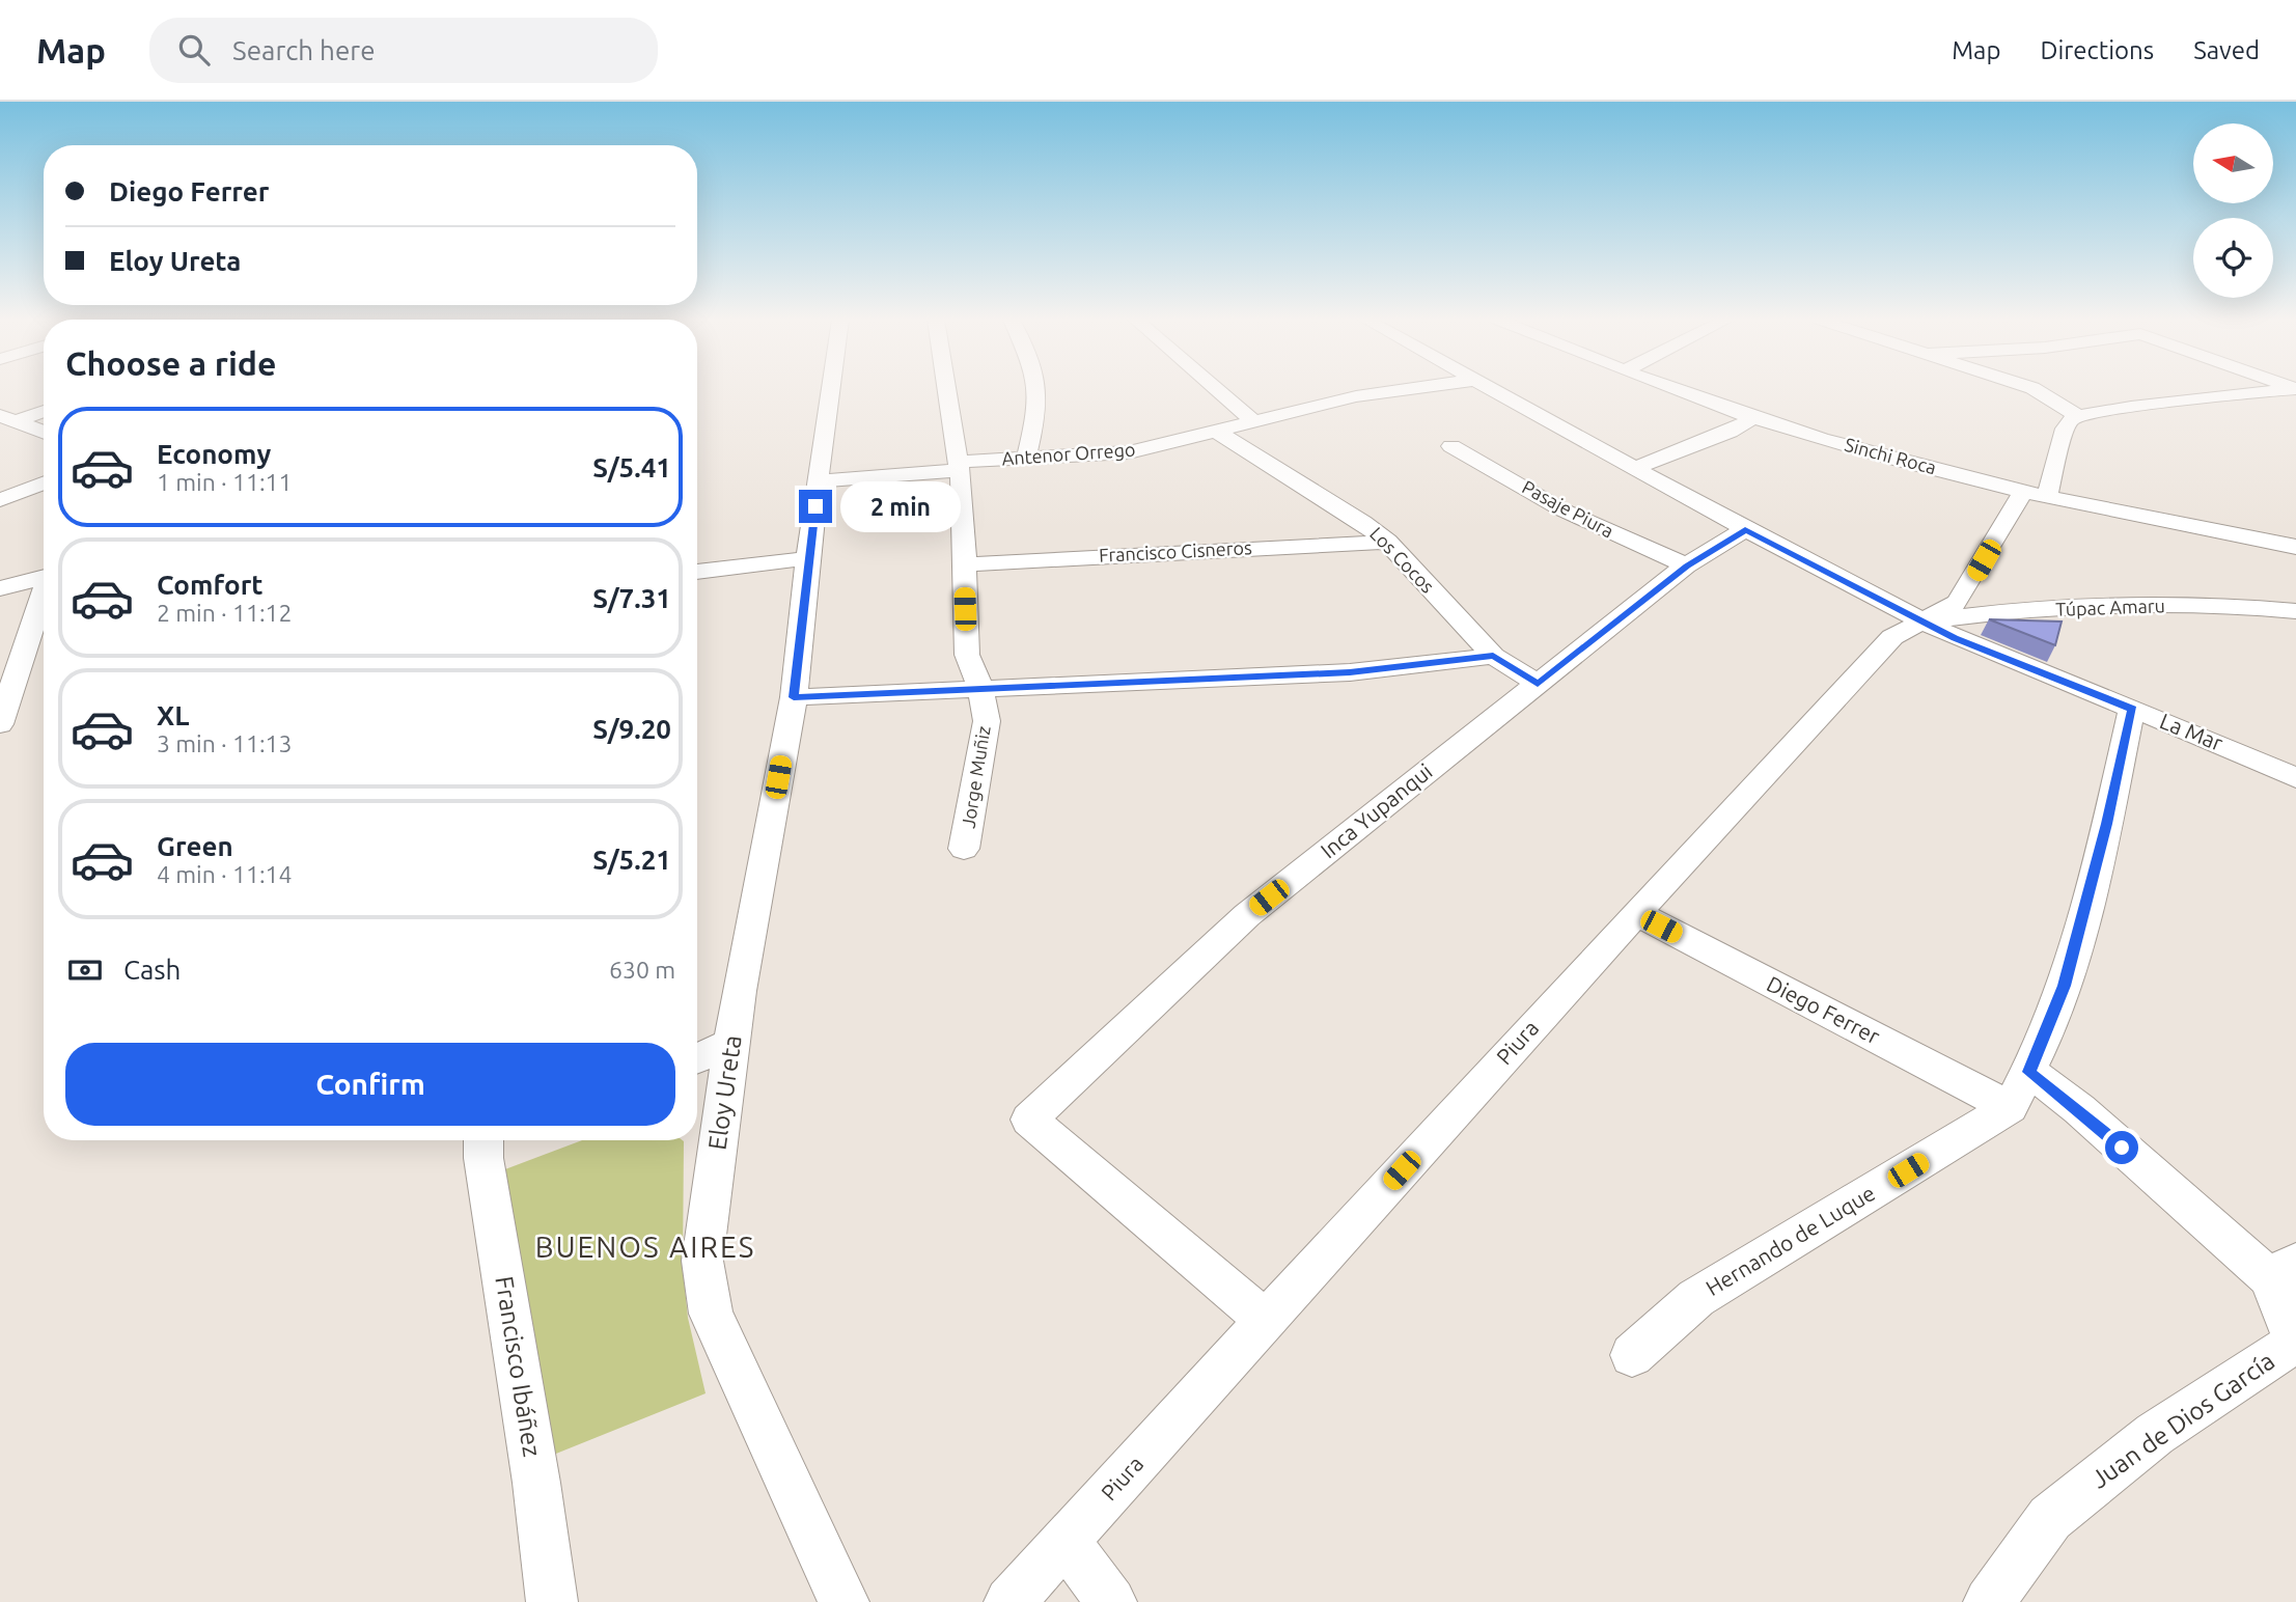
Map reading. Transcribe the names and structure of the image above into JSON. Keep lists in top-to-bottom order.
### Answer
{
  "streets": {
    "street": [
      "Antenor Orrego",
      "Sinchi Roca",
      "Pasaje Piura",
      "Francisco Cisneros",
      "Los Cocos",
      "Túpac Amaru",
      "La Mar",
      "Jorge Muñiz",
      "Inca Yupanqui",
      "Diego Ferrer",
      "Piura",
      "Eloy Ureta",
      "Hernando de Luque",
      "Francisco Ibáñez",
      "Juan de Dios García"
    ]
  },
  "crossings": [
    ["Antenor Orrego", "Los Cocos"],
    ["Antenor Orrego", "Jorge Muñiz"],
    ["Antenor Orrego", "Eloy Ureta"],
    ["Sinchi Roca", "Piura"],
    ["Pasaje Piura", "Inca Yupanqui"],
    ["Francisco Cisneros", "Los Cocos"],
    ["Francisco Cisneros", "Jorge Muñiz"],
    ["Los Cocos", "Inca Yupanqui"],
    ["Túpac Amaru", "La Mar"],
    ["Túpac Amaru", "Piura"],
    ["La Mar", "Inca Yupanqui"],
    ["La Mar", "Piura"],
    ["La Mar", "Hernando de Luque"],
    ["Inca Yupanqui", "Piura"],
    ["Diego Ferrer", "Piura"],
    ["Diego Ferrer", "Hernando de Luque"]
  ],
  "districts": ["BUENOS AIRES"],
  "north": "left",
  "page": {
    "header": "Map",
    "search": "Search here",
    "nav": ["Map", "Directions", "Saved"],
    "banner": ["Diego Ferrer", "Eloy Ureta"],
    "heading": "Choose a ride",
    "list": [
      {
        "name": "Economy",
        "note": "1 min · 11:11",
        "value": "S/5.41"
      },
      {
        "name": "Comfort",
        "note": "2 min · 11:12",
        "value": "S/7.31"
      },
      {
        "name": "XL",
        "note": "3 min · 11:13",
        "value": "S/9.20"
      },
      {
        "name": "Green",
        "note": "4 min · 11:14",
        "value": "S/5.21"
      }
    ],
    "bubble": "2 min",
    "pay": ["Cash", "630 m"],
    "buttons": "Confirm"
  }
}
